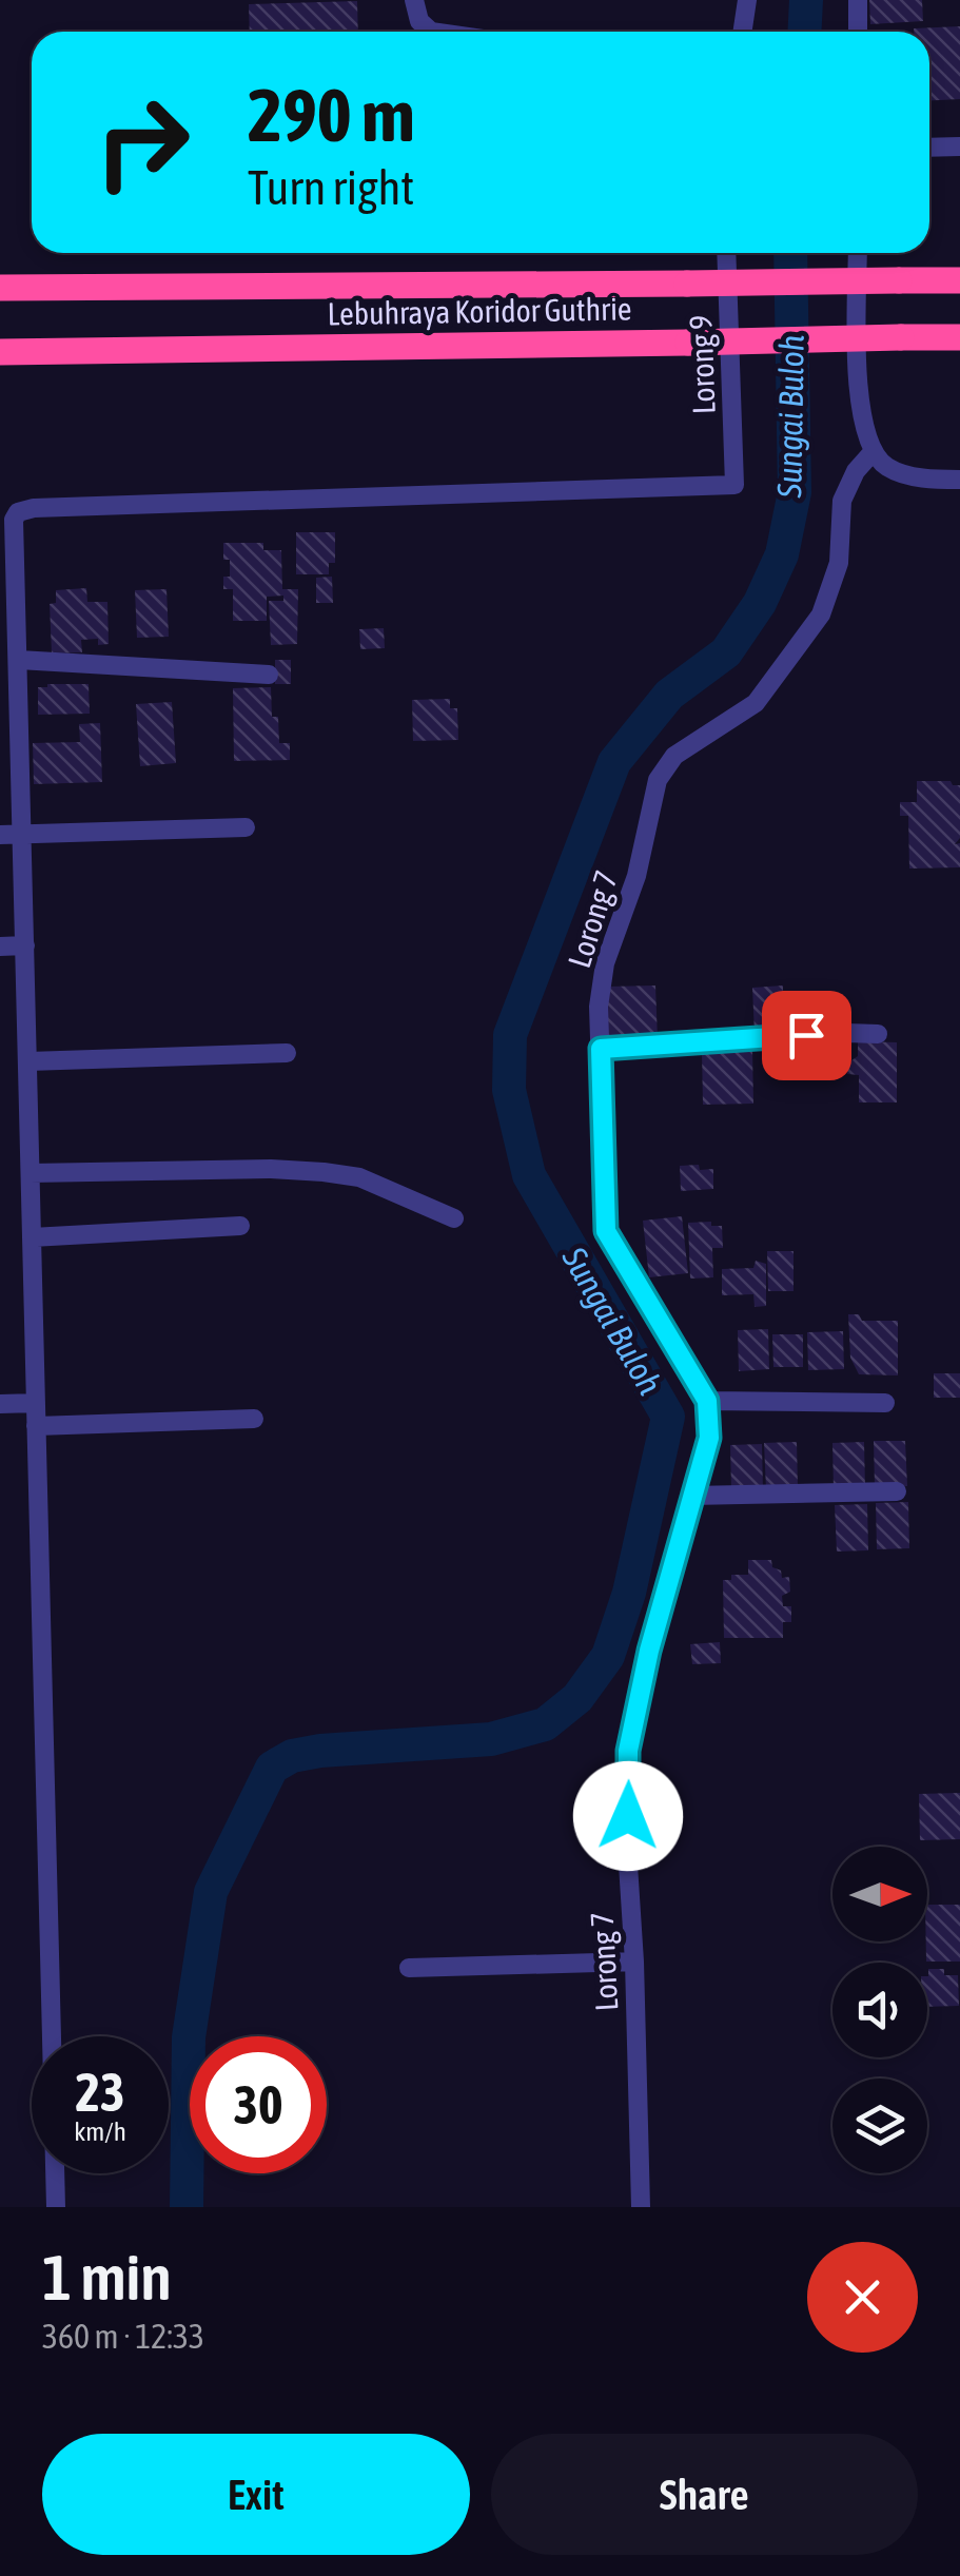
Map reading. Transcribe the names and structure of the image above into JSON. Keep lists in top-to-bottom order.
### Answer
{
  "streets": {
    "highway": ["Lebuhraya Koridor Guthrie"],
    "street": ["Lorong 9", "Lorong 7"]
  },
  "water": ["Sungai Buloh"],
  "north": "right",
  "page": {
    "turn": ["290 m", "Turn right"],
    "speed": "23 km/h",
    "limit": "30",
    "heading": ["1 min", "360 m · 12:33"],
    "buttons": ["Exit", "Share"]
  }
}
